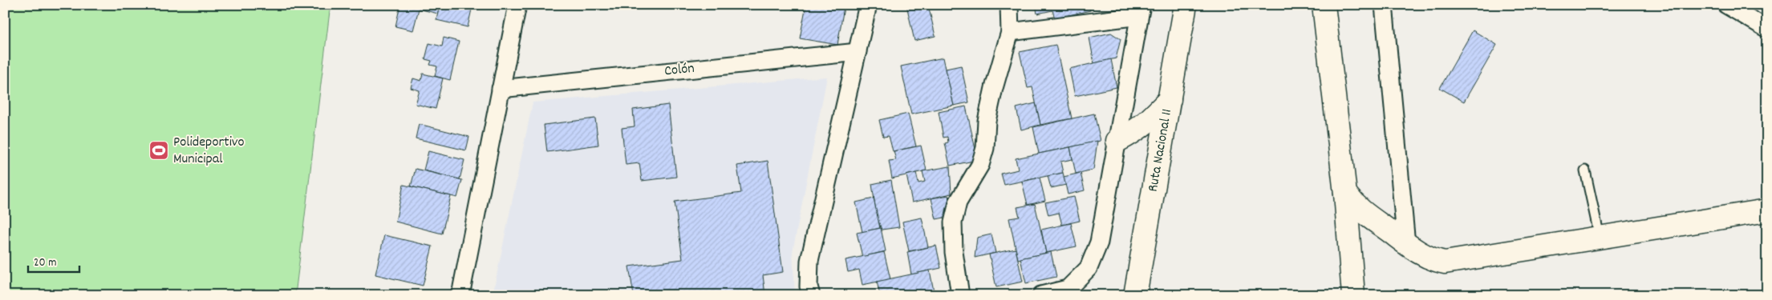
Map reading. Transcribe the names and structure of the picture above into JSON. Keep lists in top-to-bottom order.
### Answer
{
  "streets": {
    "main road": ["Ruta Nacional 11"],
    "street": ["Colón"]
  },
  "places": {
    "sports": ["Polideportivo Municipal"]
  },
  "scale_bar": "20 m"
}
